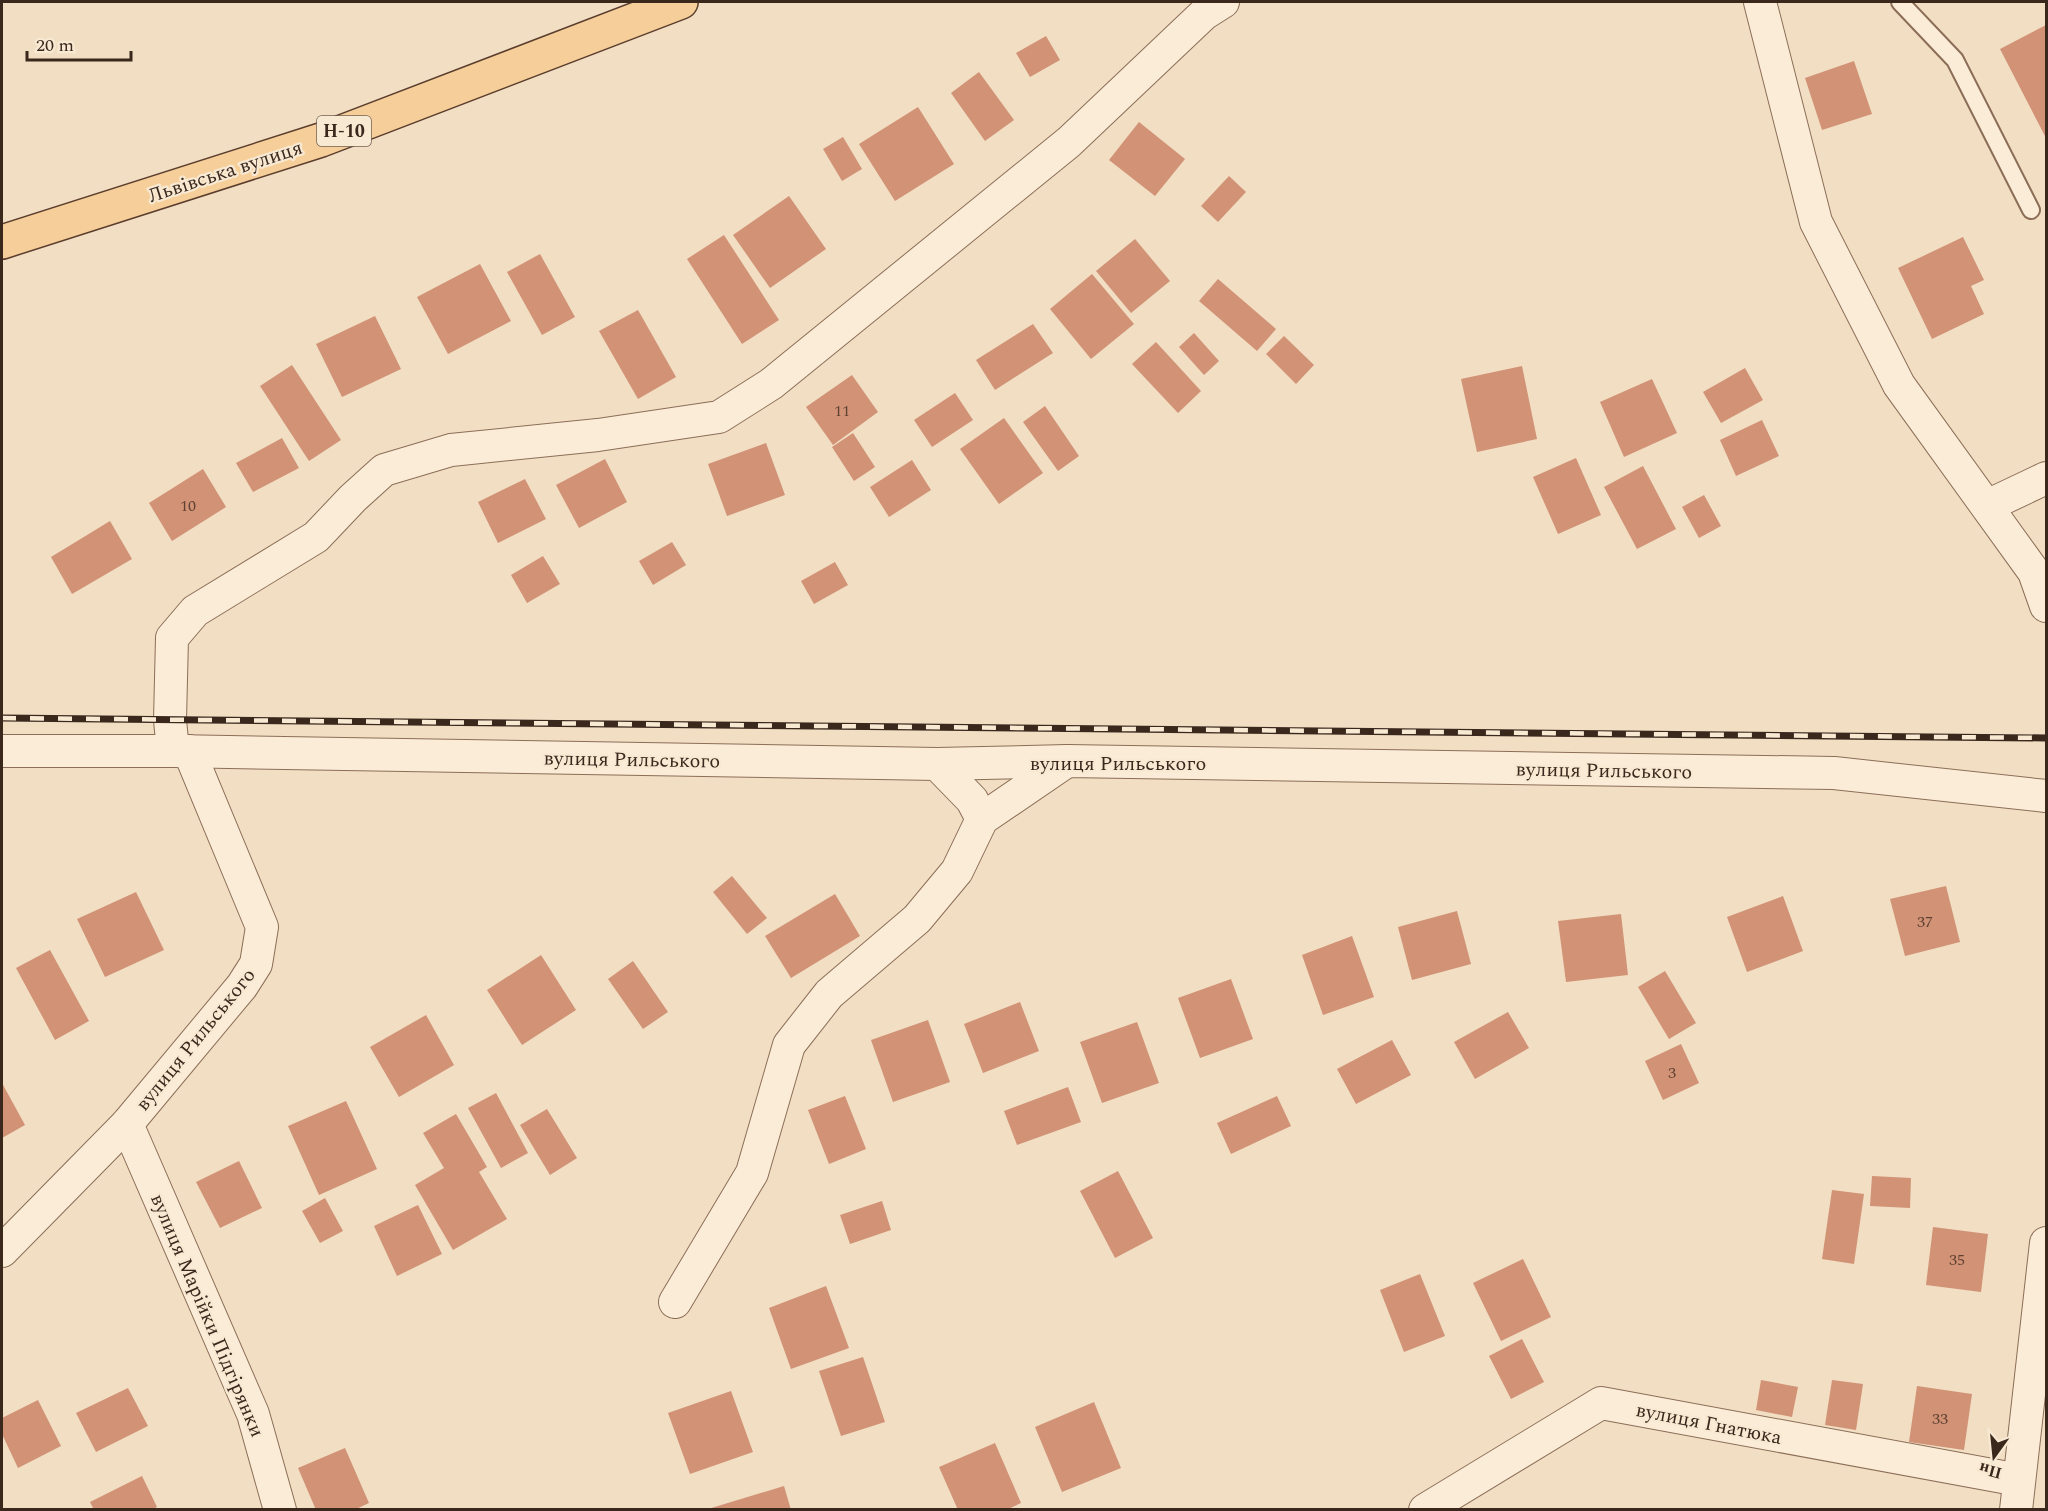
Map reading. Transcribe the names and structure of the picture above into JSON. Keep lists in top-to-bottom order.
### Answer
{
  "streets": {
    "main road": ["Н-10", "Львівська вулиця"],
    "street": ["вулиця Рильського", "вулиця Марійки Підгірянки", "вулиця Гнатюка"]
  },
  "crossings": [
    ["вулиця Рильського", "вулиця Марійки Підгірянки"]
  ],
  "house_numbers": [
    "11",
    "10",
    "37",
    "3",
    "35",
    "33"
  ],
  "scale_bar": "20 m",
  "north": "bottom"
}
